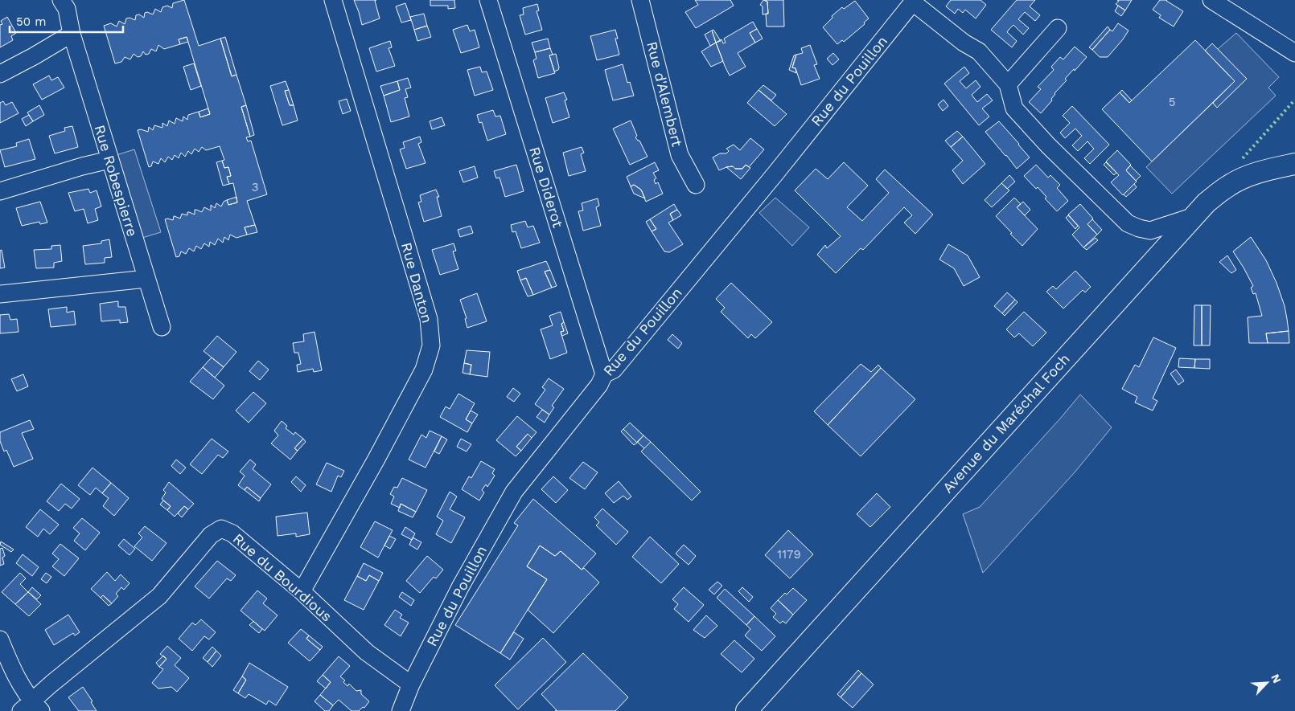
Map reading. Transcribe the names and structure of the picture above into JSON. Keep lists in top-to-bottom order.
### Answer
{
  "streets": {
    "main road": ["Avenue du Maréchal Foch"],
    "street": [
      "Rue du Pouillon",
      "Rue d'Alembert",
      "Rue Robespierre",
      "Rue Diderot",
      "Rue Danton",
      "Rue du Bourdious"
    ]
  },
  "crossings": [
    ["Rue du Pouillon", "Rue Diderot"],
    ["Rue du Pouillon", "Rue du Bourdious"],
    ["Rue Danton", "Rue du Bourdious"]
  ],
  "house_numbers": ["5", "3", "1179"],
  "scale_bar": "50 m",
  "north": "top right"
}
